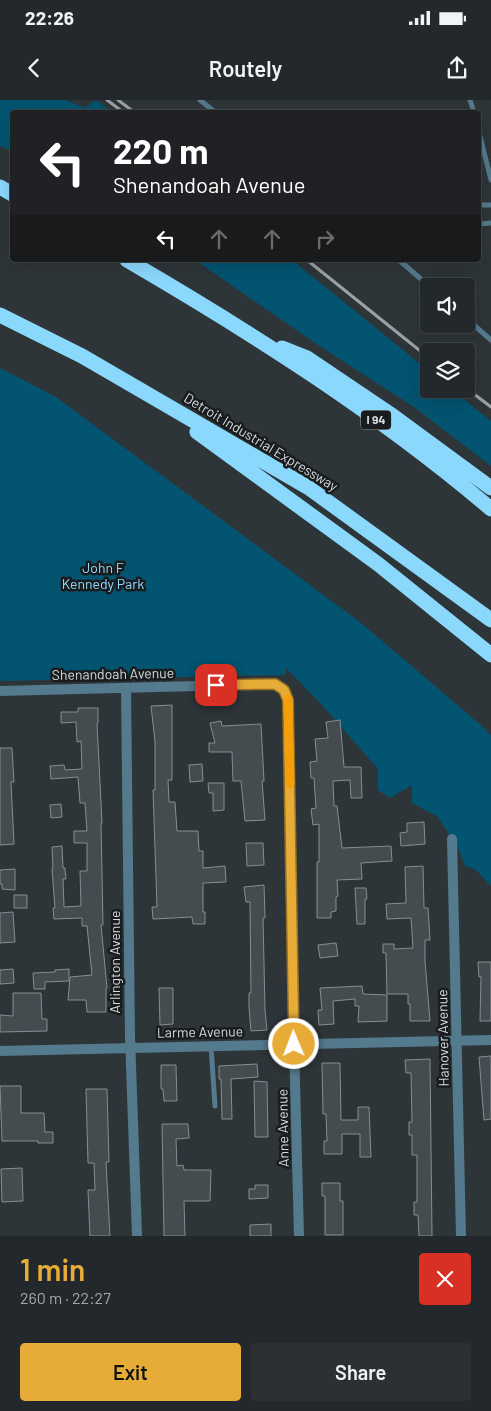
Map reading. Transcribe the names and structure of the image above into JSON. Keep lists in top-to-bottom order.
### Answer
{
  "streets": {
    "highway": ["I 94", "Detroit Industrial Expressway"],
    "street": [
      "Shenandoah Avenue",
      "Arlington Avenue",
      "Larme Avenue",
      "Hanover Avenue",
      "Anne Avenue"
    ]
  },
  "crossings": [
    ["Shenandoah Avenue", "Arlington Avenue"],
    ["Shenandoah Avenue", "Anne Avenue"],
    ["Arlington Avenue", "Larme Avenue"],
    ["Larme Avenue", "Hanover Avenue"],
    ["Larme Avenue", "Anne Avenue"]
  ],
  "parks": ["John F Kennedy Park"],
  "page": {
    "status": "22:26",
    "header": "Routely",
    "turn": ["220 m", "Shenandoah Avenue"],
    "heading": ["1 min", "260 m · 22:27"],
    "buttons": ["Exit", "Share"]
  }
}
